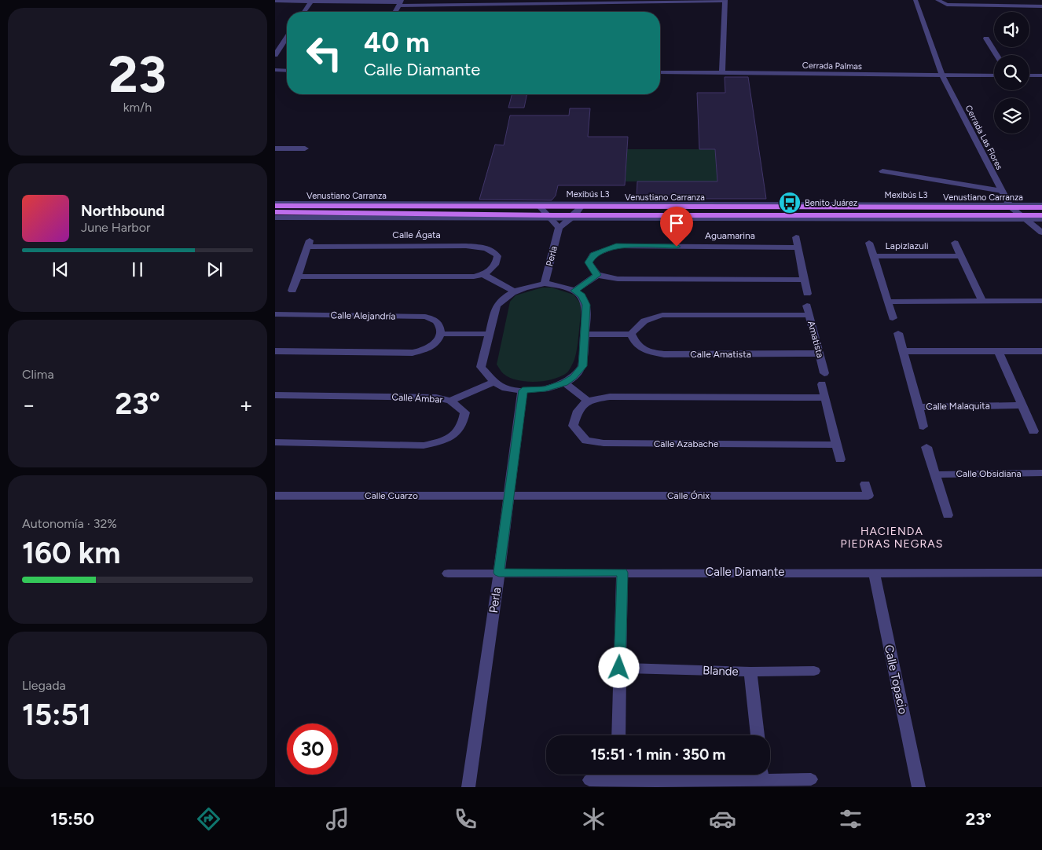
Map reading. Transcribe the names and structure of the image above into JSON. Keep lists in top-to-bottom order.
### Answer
{
  "streets": {
    "main road": ["Venustiano Carranza"],
    "street": [
      "Cerrada Palmas",
      "Cerrada Las Flores",
      "Mexibús L3",
      "Calle Ágata",
      "Aguamarina",
      "Lapizlazuli",
      "Perla",
      "Calle Alejandría",
      "Amatista",
      "Calle Amatista",
      "Calle Ámbar",
      "Calle Malaquita",
      "Calle Azabache",
      "Calle Obsidiana",
      "Calle Cuarzo",
      "Calle Ónix",
      "Calle Diamante",
      "Blande",
      "Calle Topacio"
    ]
  },
  "crossings": [
    ["Cerrada Palmas", "Cerrada Las Flores"],
    ["Cerrada Las Flores", "Mexibús L3"],
    ["Cerrada Las Flores", "Venustiano Carranza"],
    ["Mexibús L3", "Venustiano Carranza"],
    ["Perla", "Calle Cuarzo"],
    ["Perla", "Calle Ónix"],
    ["Perla", "Calle Diamante"],
    ["Amatista", "Calle Amatista"],
    ["Calle Cuarzo", "Calle Ónix"],
    ["Calle Diamante", "Calle Topacio"]
  ],
  "districts": ["HACIENDA PIEDRAS NEGRAS"],
  "places": {
    "bus stop": ["Benito Juárez"]
  },
  "page": {
    "tile": [
      ["23", "km/h"],
      "Clima",
      ["Autonomía · 32%", "160 km"],
      ["Llegada", "15:51"]
    ],
    "turn": ["40 m", "Calle Diamante"],
    "song": ["Northbound", "June Harbor"],
    "heat": ["−", "23°", "+"],
    "limit": "30",
    "trip": "15:51 · 1 min · 350 m",
    "tabs": ["15:50", "23°"]
  }
}
